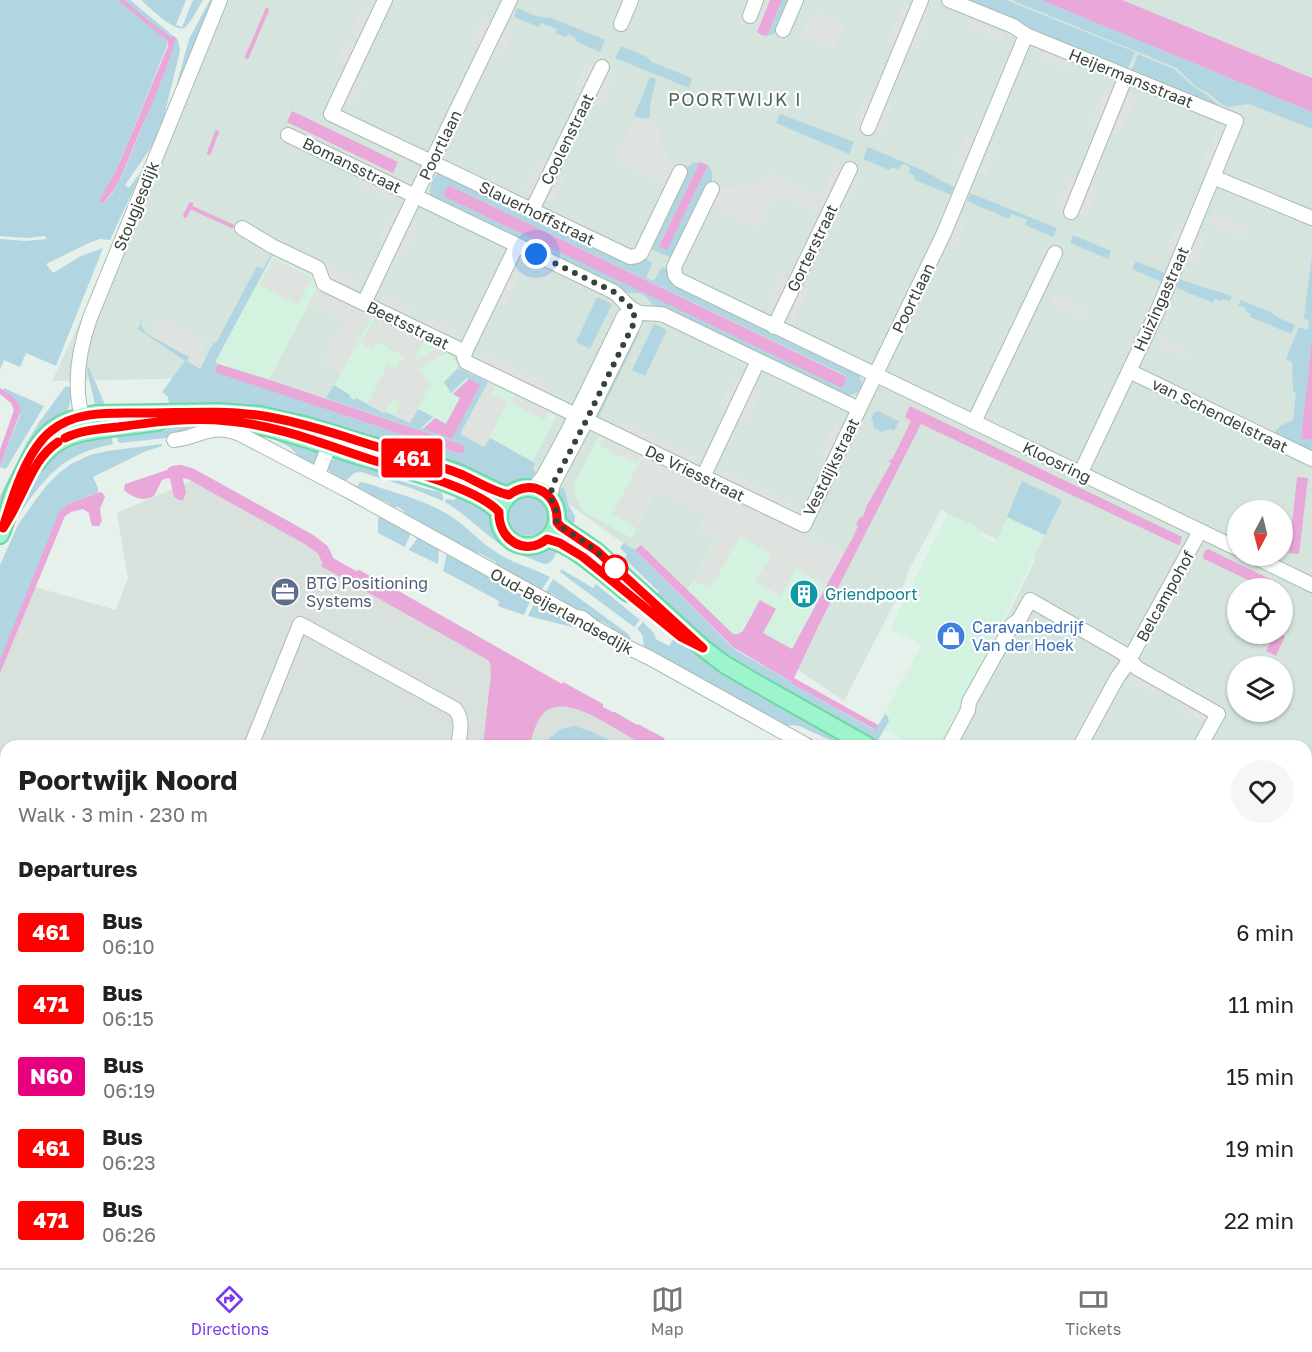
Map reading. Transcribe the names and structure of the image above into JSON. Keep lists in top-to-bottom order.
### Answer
{
  "streets": {
    "street": [
      "Heijermansstraat",
      "Coolenstraat",
      "Poortlaan",
      "Bomansstraat",
      "Stougjesdijk",
      "Slauerhoffstraat",
      "Gorterstraat",
      "Huizingastraat",
      "Beetsstraat",
      "van Schendelstraat",
      "Kloosring",
      "Vestdijkstraat",
      "De Vriesstraat",
      "Belcampohof",
      "Oud-Beijerlandsedijk"
    ]
  },
  "crossings": [
    ["Heijermansstraat", "Poortlaan"],
    ["Heijermansstraat", "Huizingastraat"],
    ["Coolenstraat", "Slauerhoffstraat"],
    ["Poortlaan", "Bomansstraat"],
    ["Poortlaan", "Slauerhoffstraat"],
    ["Poortlaan", "Kloosring"],
    ["Poortlaan", "Vestdijkstraat"],
    ["Huizingastraat", "van Schendelstraat"],
    ["Huizingastraat", "Kloosring"],
    ["Beetsstraat", "De Vriesstraat"],
    ["Kloosring", "Belcampohof"],
    ["Vestdijkstraat", "De Vriesstraat"]
  ],
  "districts": ["POORTWIJK I"],
  "places": {
    "office": ["BTG Positioning Systems"],
    "building": ["Griendpoort"],
    "shop": ["Caravanbedrijf Van der Hoek"]
  },
  "lines": ["bus line 461"],
  "north": "bottom",
  "page": {
    "on_map": "461",
    "heading": [
      ["Poortwijk Noord", "Walk · 3 min · 230 m"],
      "Departures"
    ],
    "list": [
      {
        "mark": "461",
        "name": "Bus",
        "note": "06:10",
        "value": "6 min"
      },
      {
        "mark": "471",
        "name": "Bus",
        "note": "06:15",
        "value": "11 min"
      },
      {
        "mark": "N60",
        "name": "Bus",
        "note": "06:19",
        "value": "15 min"
      },
      {
        "mark": "461",
        "name": "Bus",
        "note": "06:23",
        "value": "19 min"
      },
      {
        "mark": "471",
        "name": "Bus",
        "note": "06:26",
        "value": "22 min"
      }
    ],
    "tabs": ["Directions", "Map", "Tickets"]
  }
}
